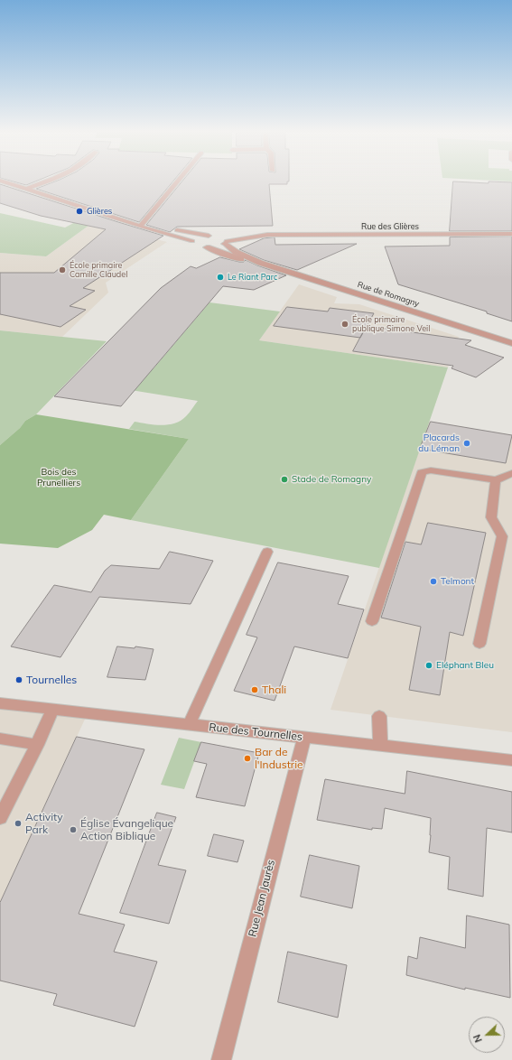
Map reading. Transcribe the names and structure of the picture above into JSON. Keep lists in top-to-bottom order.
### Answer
{
  "streets": {
    "street": [
      "Rue des Glières",
      "Rue de Romagny",
      "Rue des Tournelles",
      "Rue Jean Jaurès"
    ]
  },
  "crossings": [
    ["Rue des Glières", "Rue de Romagny"],
    ["Rue des Tournelles", "Rue Jean Jaurès"]
  ],
  "parks": ["Bois des Prunelliers"],
  "places": [
    "Glières",
    "École primaire Camille Claudel",
    "Le Riant Parc",
    "École primaire publique Simone Veil",
    "Placards du Léman",
    "Stade de Romagny",
    "Telmont",
    "Eléphant Bleu",
    "Tournelles",
    "Thali",
    "Bar de l'Industrie",
    "Activity Park",
    "Église Évangelique Action Biblique"
  ],
  "north": "left"
}
